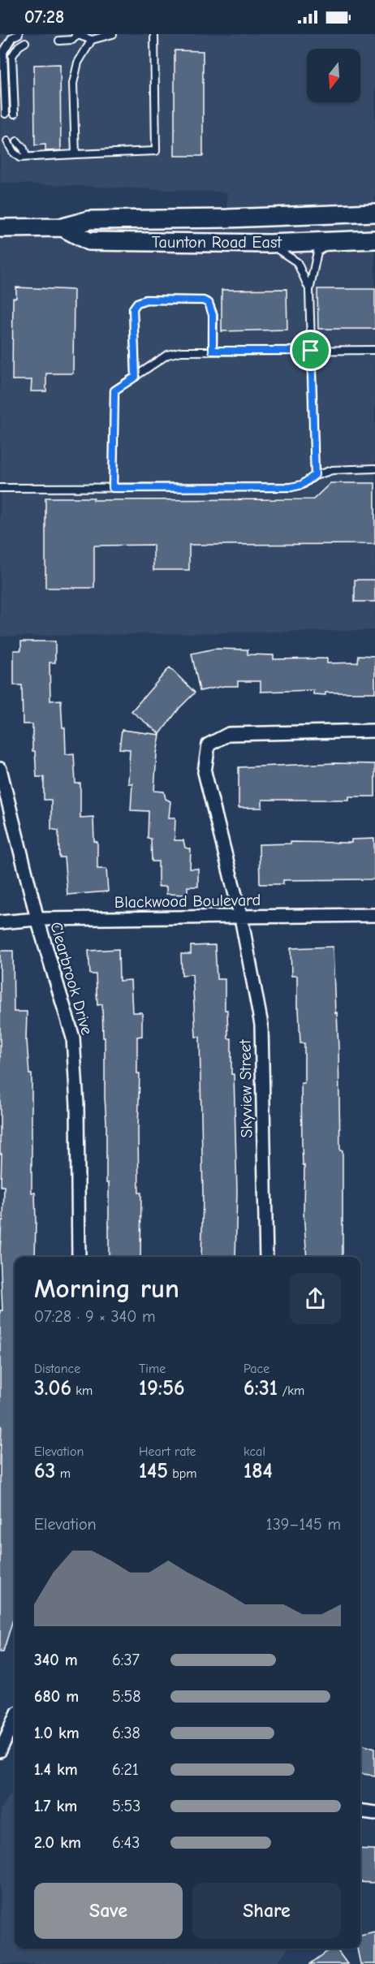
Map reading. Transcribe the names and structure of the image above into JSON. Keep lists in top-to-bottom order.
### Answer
{
  "streets": {
    "main road": ["Taunton Road East"],
    "street": ["Blackwood Boulevard", "Clearbrook Drive", "Skyview Street"]
  },
  "crossings": [
    ["Blackwood Boulevard", "Clearbrook Drive"],
    ["Blackwood Boulevard", "Skyview Street"]
  ],
  "north": "bottom",
  "page": {
    "status": "07:28",
    "heading": ["Morning run", "07:28 · 9 × 340 m"],
    "stats": [
      ["Distance", "3.06 km"],
      ["Time", "19:56"],
      ["Pace", "6:31 /km"],
      ["Elevation", "63 m"],
      ["Heart rate", "145 bpm"],
      ["kcal", "184"]
    ],
    "chart": ["Elevation", "139–145 m"],
    "list": [
      {
        "name": "340 m",
        "note": "6:37"
      },
      {
        "name": "680 m",
        "note": "5:58"
      },
      {
        "name": "1.0 km",
        "note": "6:38"
      },
      {
        "name": "1.4 km",
        "note": "6:21"
      },
      {
        "name": "1.7 km",
        "note": "5:53"
      },
      {
        "name": "2.0 km",
        "note": "6:43"
      }
    ],
    "buttons": ["Save", "Share"]
  }
}
